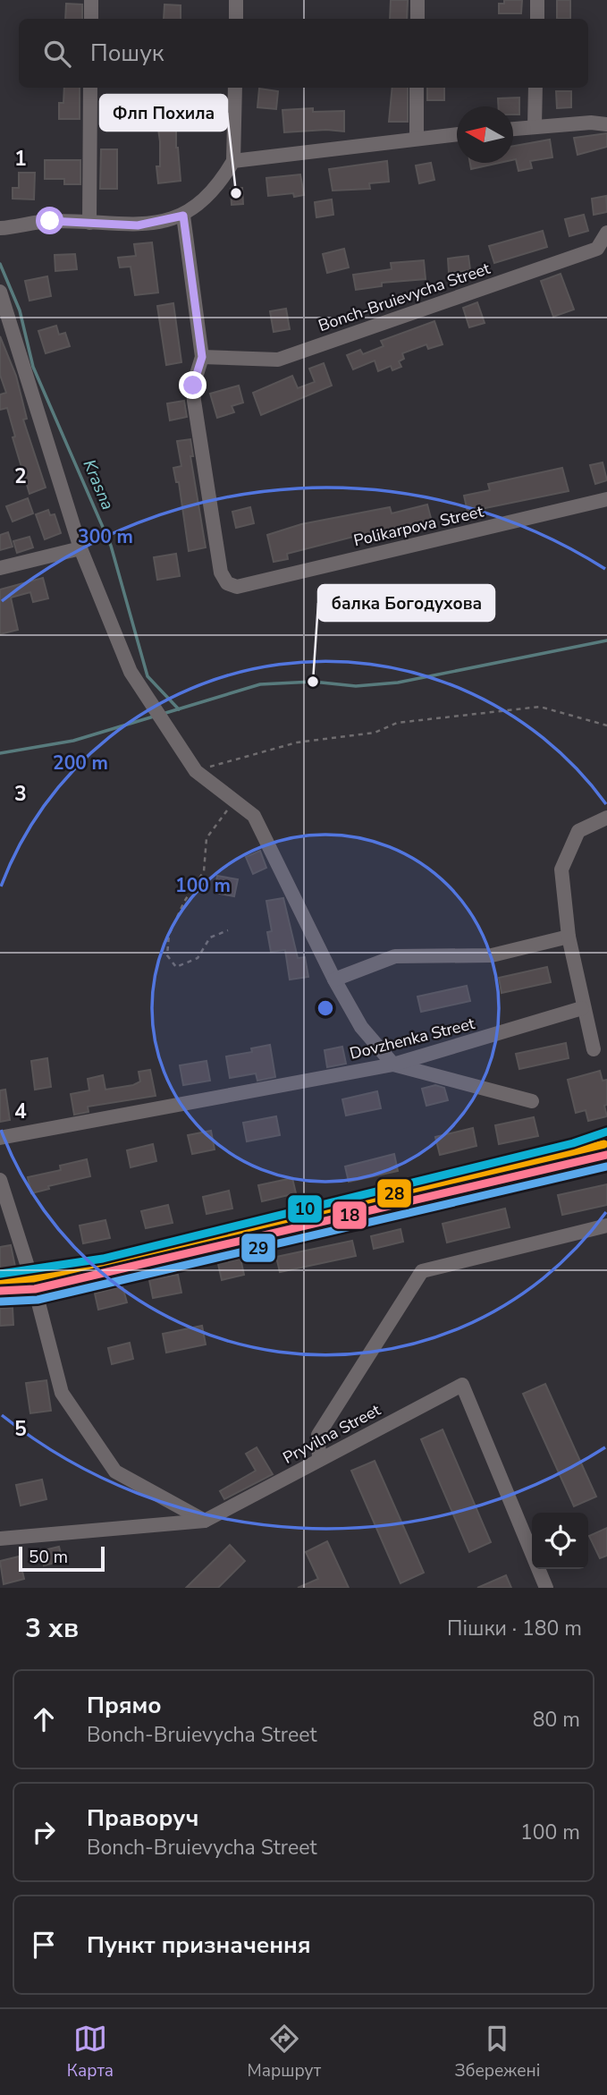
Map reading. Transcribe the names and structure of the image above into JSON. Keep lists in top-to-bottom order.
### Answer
{
  "streets": {
    "street": [
      "Bonch-Bruievycha Street",
      "Polikarpova Street",
      "Dovzhenka Street",
      "Pryvilna Street"
    ]
  },
  "crossings": [
    ["Bonch-Bruievycha Street", "Polikarpova Street"]
  ],
  "water": ["Krasna"],
  "places": ["Флп Похила", "балка Богодухова"],
  "lines": [
    "transit line 10",
    "transit line 28",
    "transit line 18",
    "transit line 29"
  ],
  "scale_bar": "50 m",
  "north": "left",
  "page": {
    "search": "Пошук",
    "scale": "50 m",
    "heading": ["3 хв", "Пішки · 180 m"],
    "list": [
      ["Прямо", "Bonch-Bruievycha Street", "80 m"],
      ["Праворуч", "Bonch-Bruievycha Street", "100 m"],
      "Пункт призначення"
    ],
    "nav": ["Карта", "Маршрут", "Збережені"]
  },
  "grid": {
    "rows": [
      "1",
      "2",
      "3",
      "4",
      "5"
    ]
  },
  "rings": ["300 m", "200 m", "100 m"]
}
